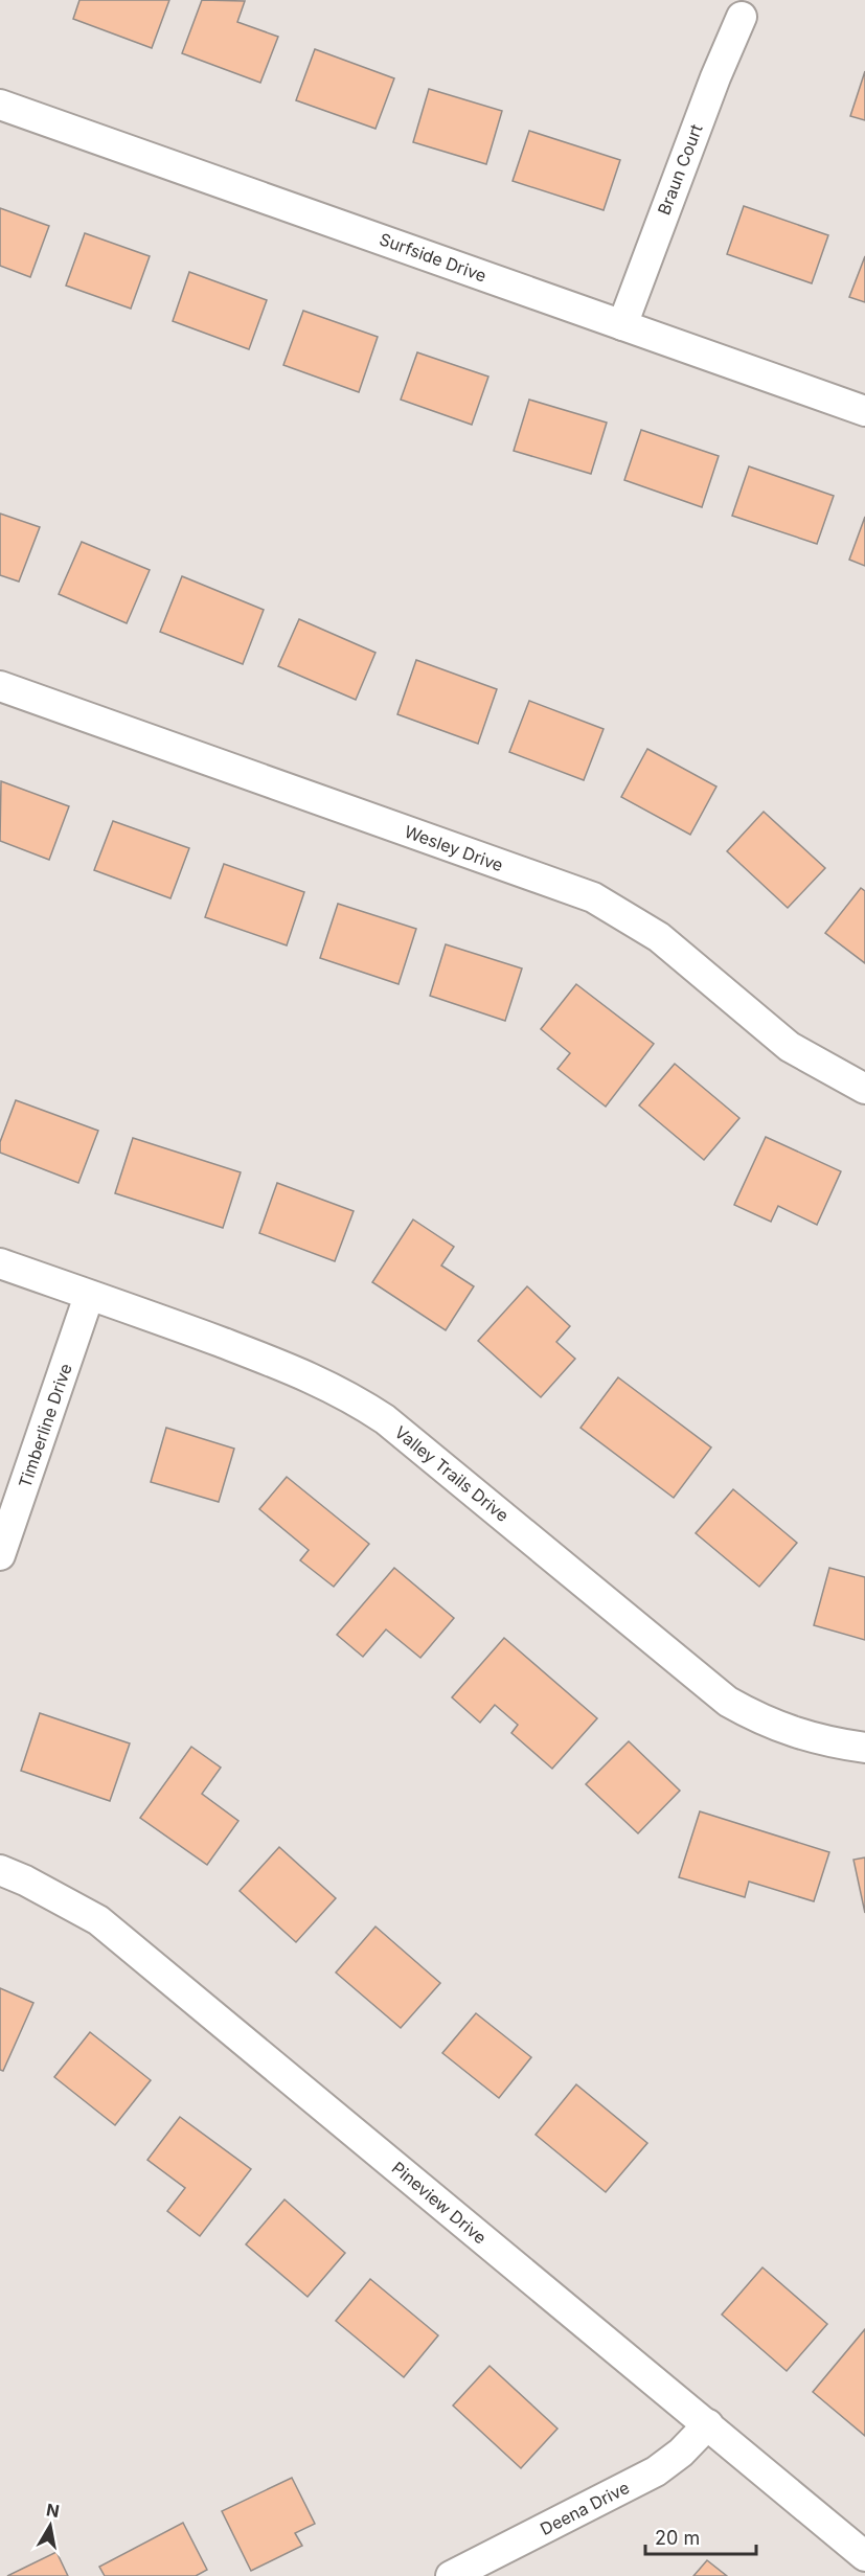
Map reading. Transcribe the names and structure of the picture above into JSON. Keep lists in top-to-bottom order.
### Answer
{
  "streets": {
    "street": [
      "Braun Court",
      "Surfside Drive",
      "Wesley Drive",
      "Timberline Drive",
      "Valley Trails Drive",
      "Pineview Drive",
      "Deena Drive"
    ]
  },
  "crossings": [
    ["Braun Court", "Surfside Drive"],
    ["Timberline Drive", "Valley Trails Drive"],
    ["Pineview Drive", "Deena Drive"]
  ],
  "scale_bar": "20 m",
  "north": "top"
}
